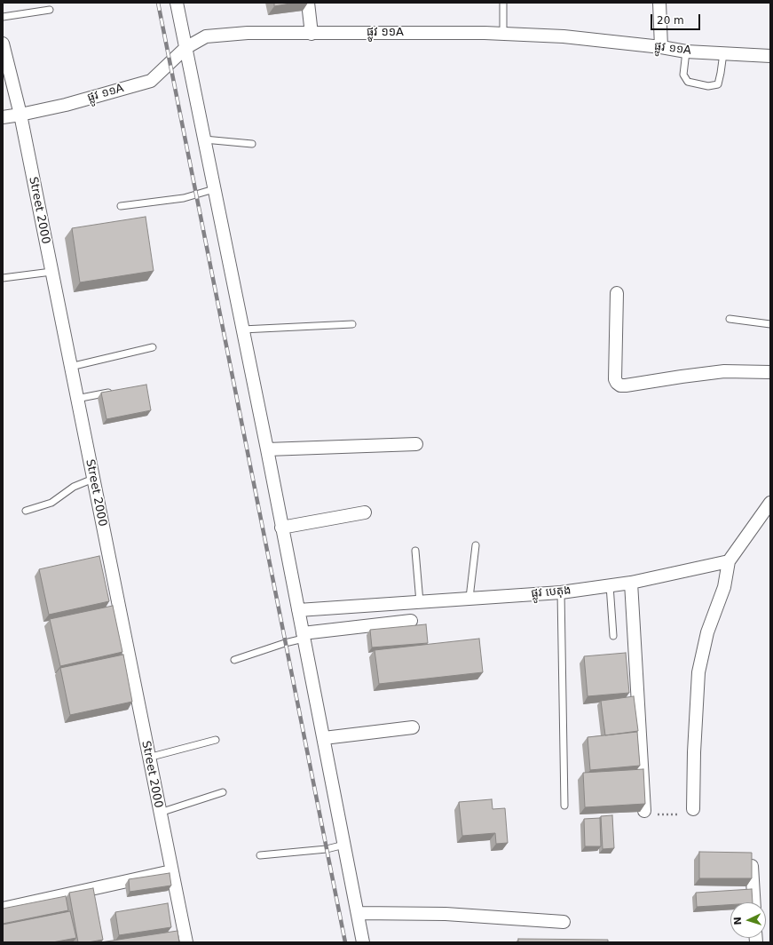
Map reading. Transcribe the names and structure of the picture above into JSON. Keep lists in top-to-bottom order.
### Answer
{
  "streets": {
    "street": ["ផ្លូវ ១១A", "Street 2000", "ផ្លូវ បេតុង"]
  },
  "crossings": [
    ["ផ្លូវ ១១A", "Street 2000"]
  ],
  "scale_bar": "20 m",
  "north": "left"
}
